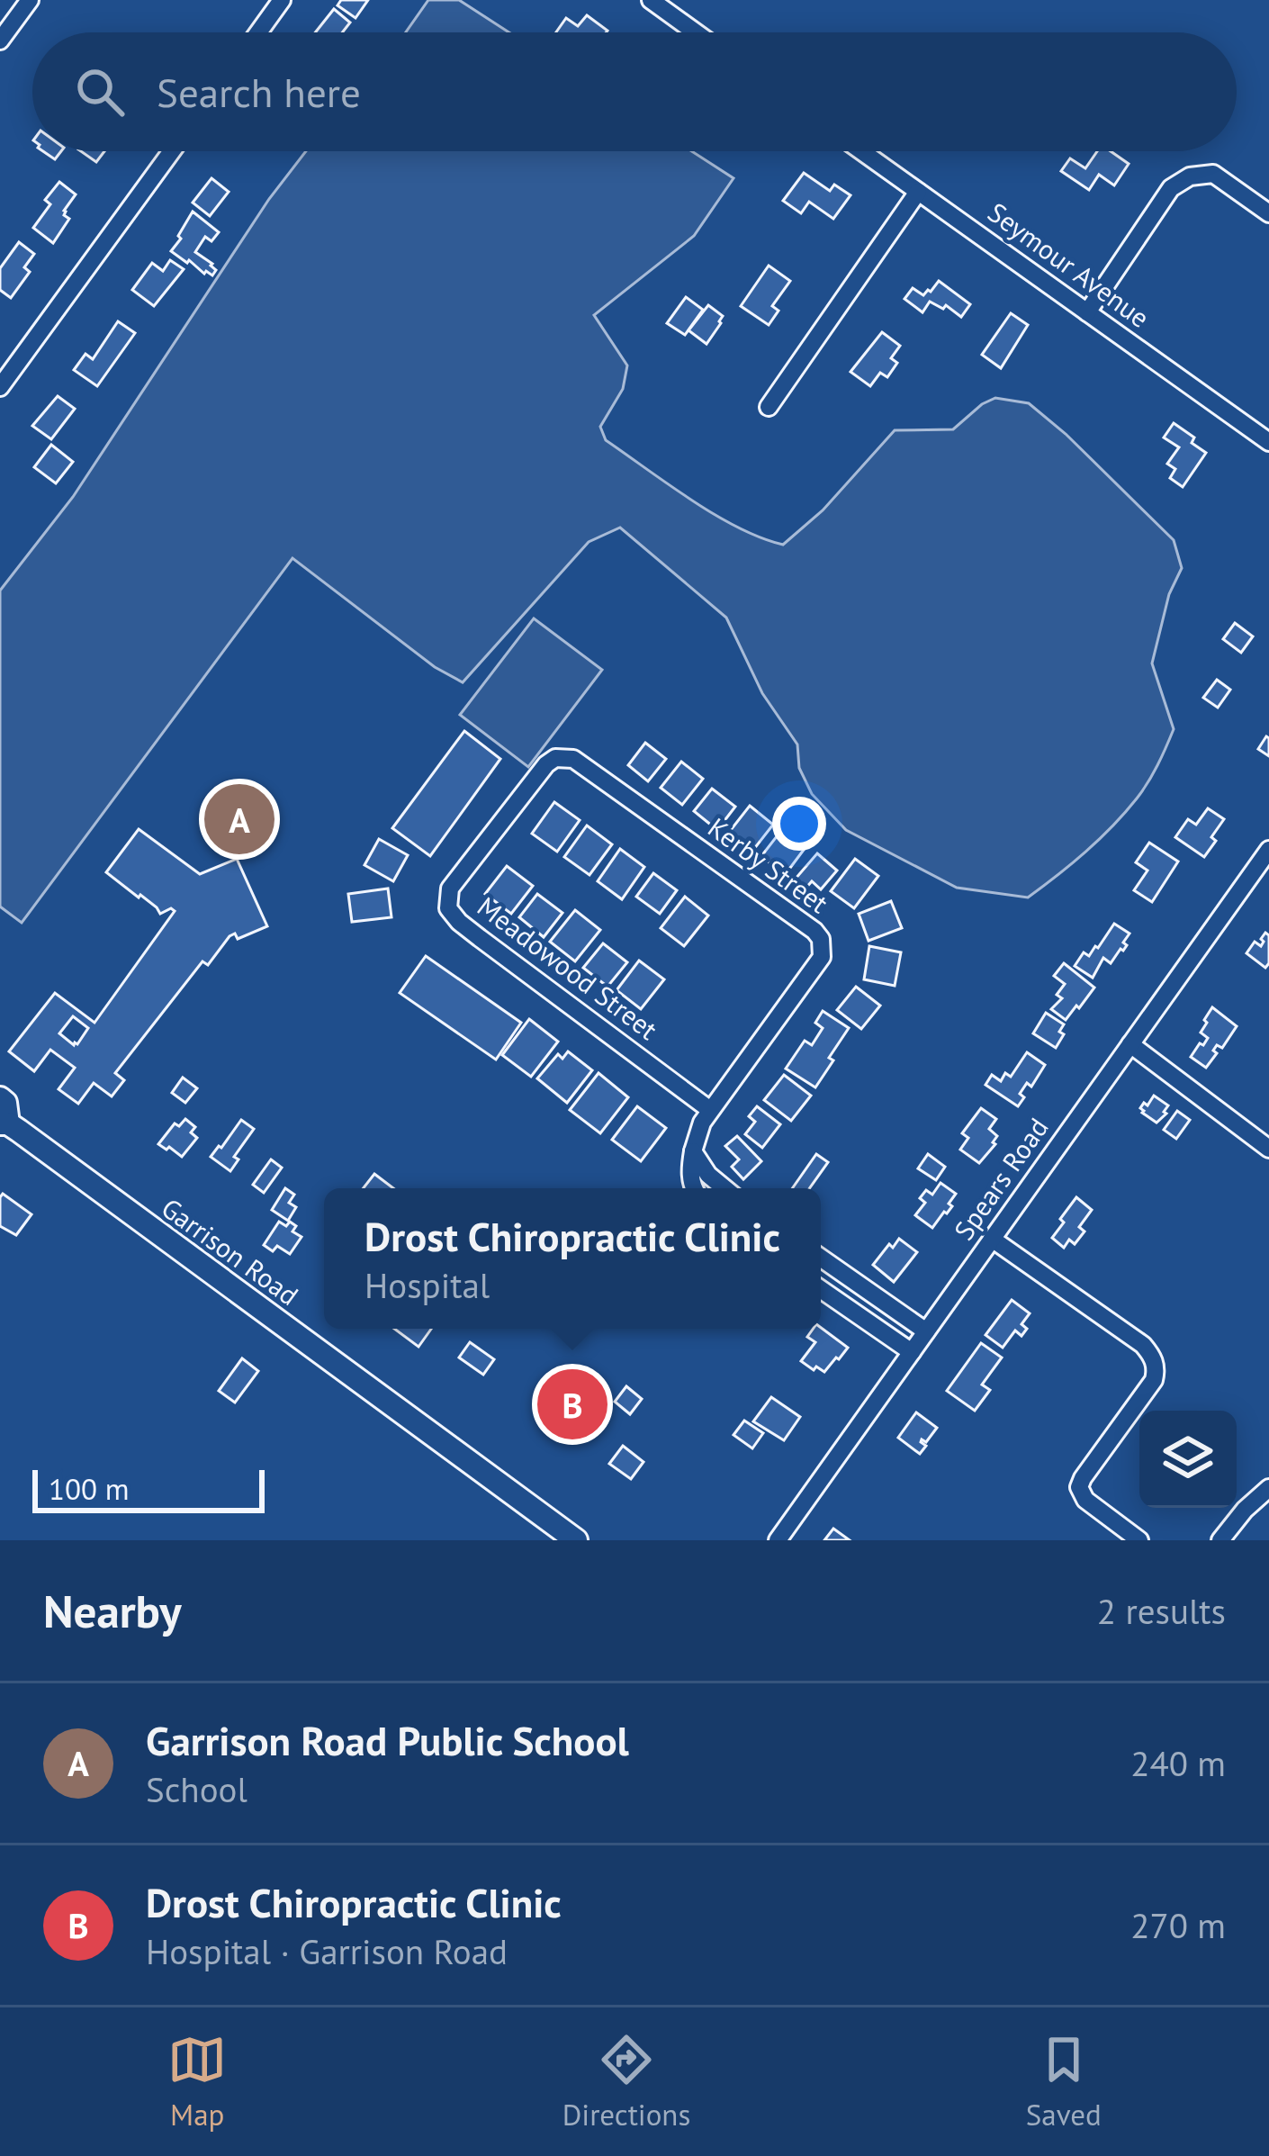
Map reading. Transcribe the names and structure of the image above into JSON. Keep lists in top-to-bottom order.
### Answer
{
  "streets": {
    "main road": ["Garrison Road"],
    "street": [
      "Seymour Avenue",
      "Kerby Street",
      "Meadowood Street",
      "Spears Road"
    ]
  },
  "crossings": [
    ["Kerby Street", "Meadowood Street"]
  ],
  "scale_bar": "100 m",
  "page": {
    "search": "Search here",
    "pins": ["A", "B"],
    "popup": ["Drost Chiropractic Clinic", "Hospital"],
    "scale": "100 m",
    "heading": ["Nearby", "2 results"],
    "list": [
      {
        "mark": "A",
        "name": "Garrison Road Public School",
        "note": "School",
        "value": "240 m"
      },
      {
        "mark": "B",
        "name": "Drost Chiropractic Clinic",
        "note": "Hospital · Garrison Road",
        "value": "270 m"
      }
    ],
    "nav": ["Map", "Directions", "Saved"]
  }
}
